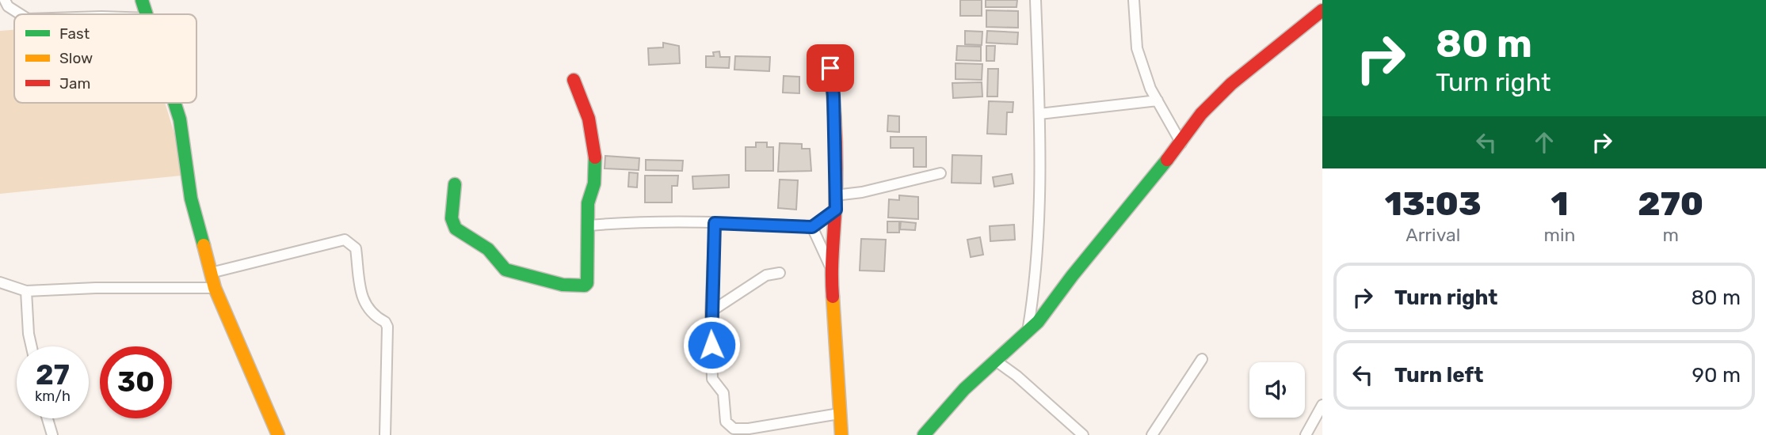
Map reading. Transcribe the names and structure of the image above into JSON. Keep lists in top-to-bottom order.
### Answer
{
  "legend": ["Fast", "Slow", "Jam"],
  "page": {
    "turn": ["80 m", "Turn right"],
    "eta": [
      "13:03",
      "Arrival",
      "1",
      "min",
      "270",
      "m"
    ],
    "list": [
      {
        "name": "Turn right",
        "value": "80 m"
      },
      {
        "name": "Turn left",
        "value": "90 m"
      }
    ],
    "speed": "27 km/h",
    "limit": "30"
  }
}
